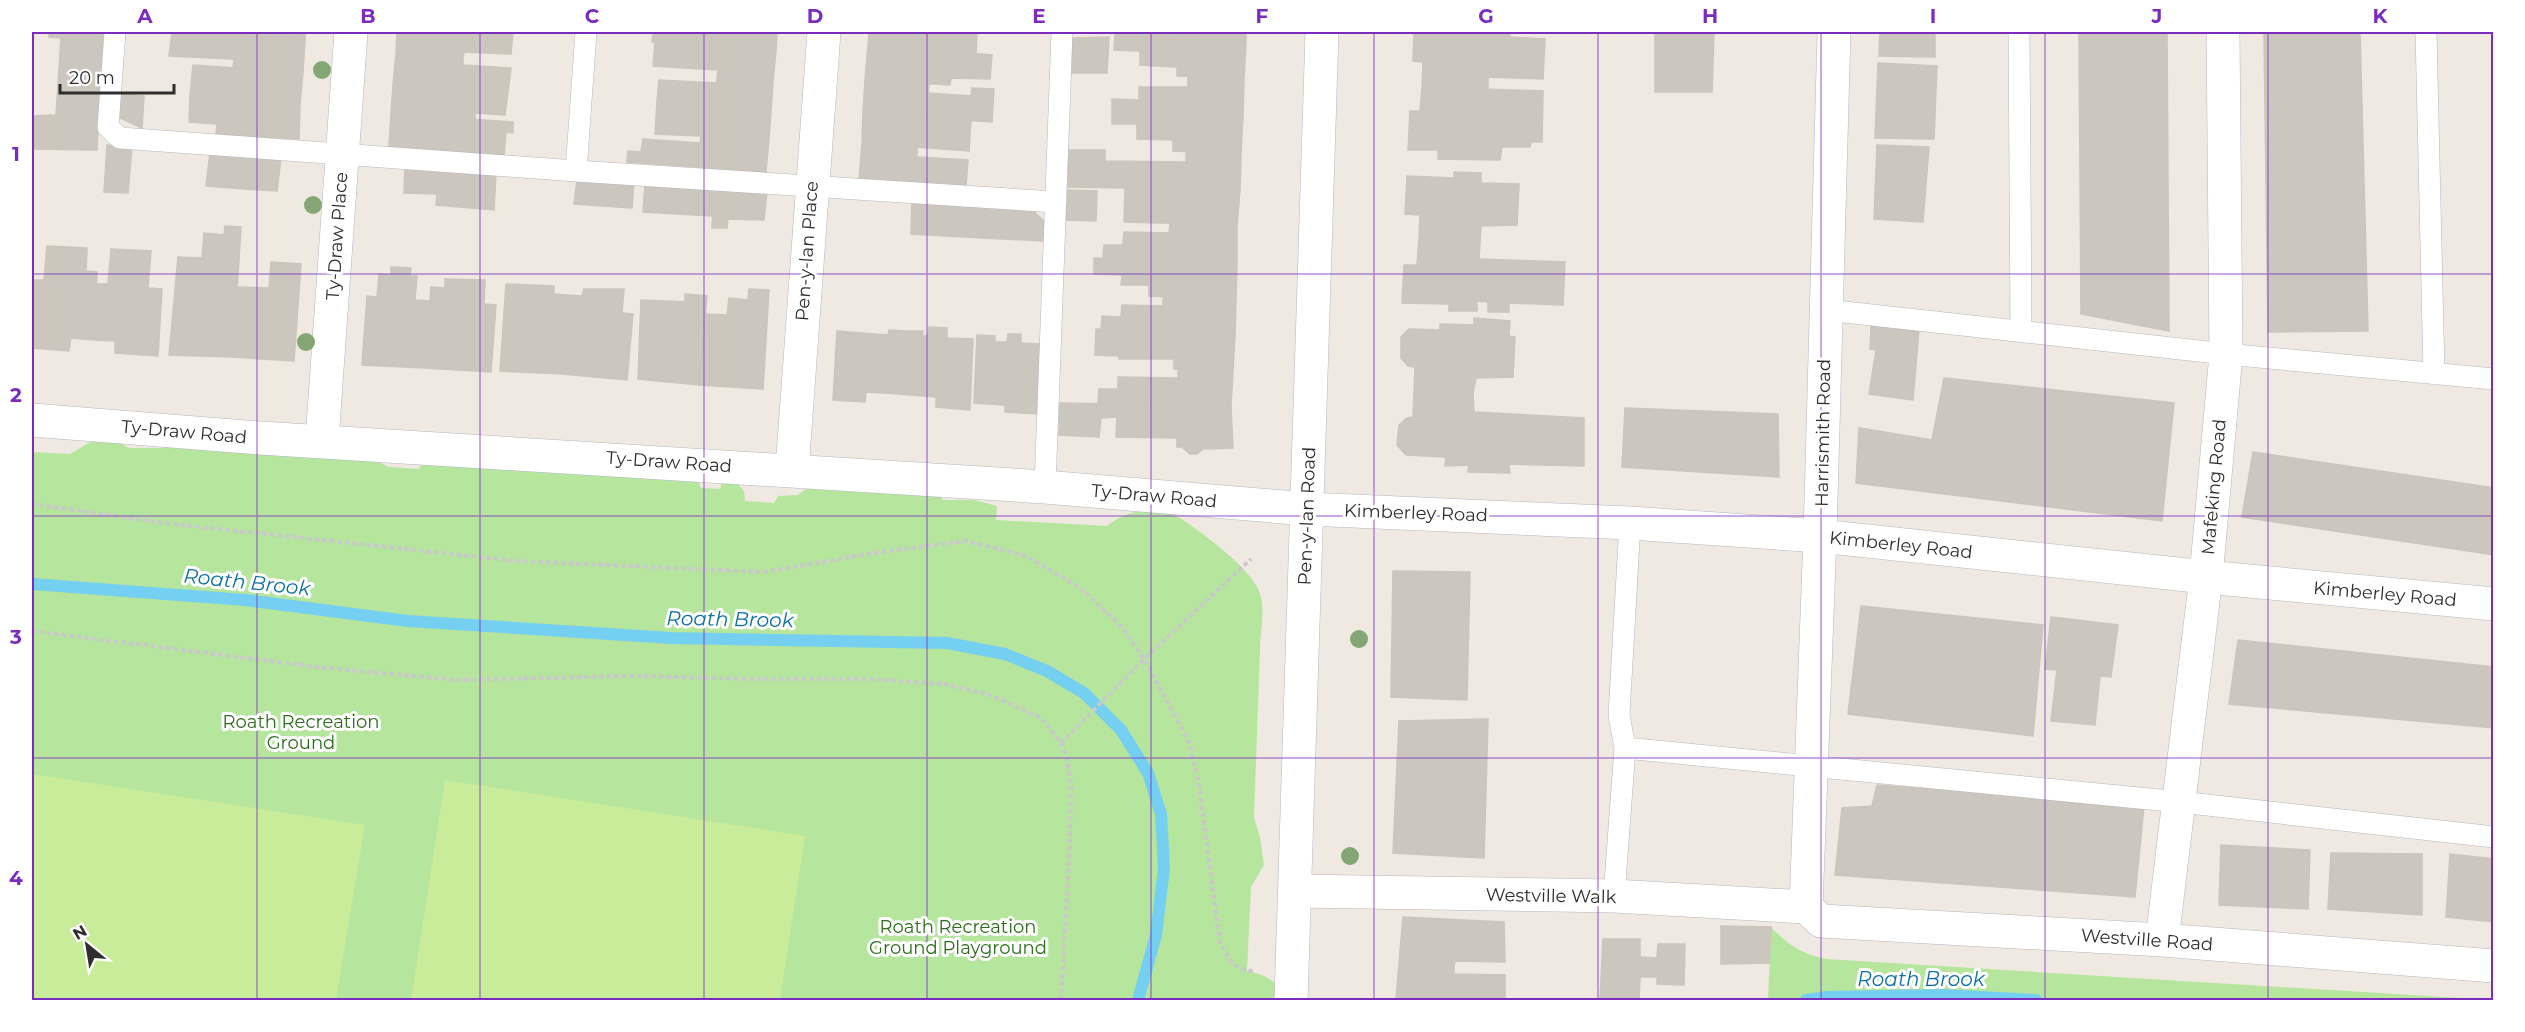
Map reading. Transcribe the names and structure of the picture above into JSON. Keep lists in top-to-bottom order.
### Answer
{
  "streets": {
    "street": [
      "Ty-Draw Place",
      "Pen-y-lan Place",
      "Ty-Draw Road",
      "Harrismith Road",
      "Mafeking Road",
      "Kimberley Road",
      "Pen-y-lan Road",
      "Westville Walk",
      "Westville Road"
    ]
  },
  "crossings": [
    ["Ty-Draw Place", "Ty-Draw Road"],
    ["Pen-y-lan Place", "Ty-Draw Road"],
    ["Ty-Draw Road", "Kimberley Road"],
    ["Ty-Draw Road", "Pen-y-lan Road"],
    ["Harrismith Road", "Kimberley Road"],
    ["Harrismith Road", "Westville Walk"],
    ["Harrismith Road", "Westville Road"],
    ["Mafeking Road", "Kimberley Road"],
    ["Mafeking Road", "Westville Road"],
    ["Kimberley Road", "Pen-y-lan Road"],
    ["Pen-y-lan Road", "Westville Walk"],
    ["Westville Walk", "Westville Road"]
  ],
  "water": ["Roath Brook"],
  "parks": ["Roath Recreation Ground", "Roath Recreation Ground Playground"],
  "scale_bar": "20 m",
  "north": "top left",
  "grid": {
    "columns": [
      "A",
      "B",
      "C",
      "D",
      "E",
      "F",
      "G",
      "H",
      "I",
      "J",
      "K"
    ],
    "rows": [
      "1",
      "2",
      "3",
      "4"
    ]
  }
}
